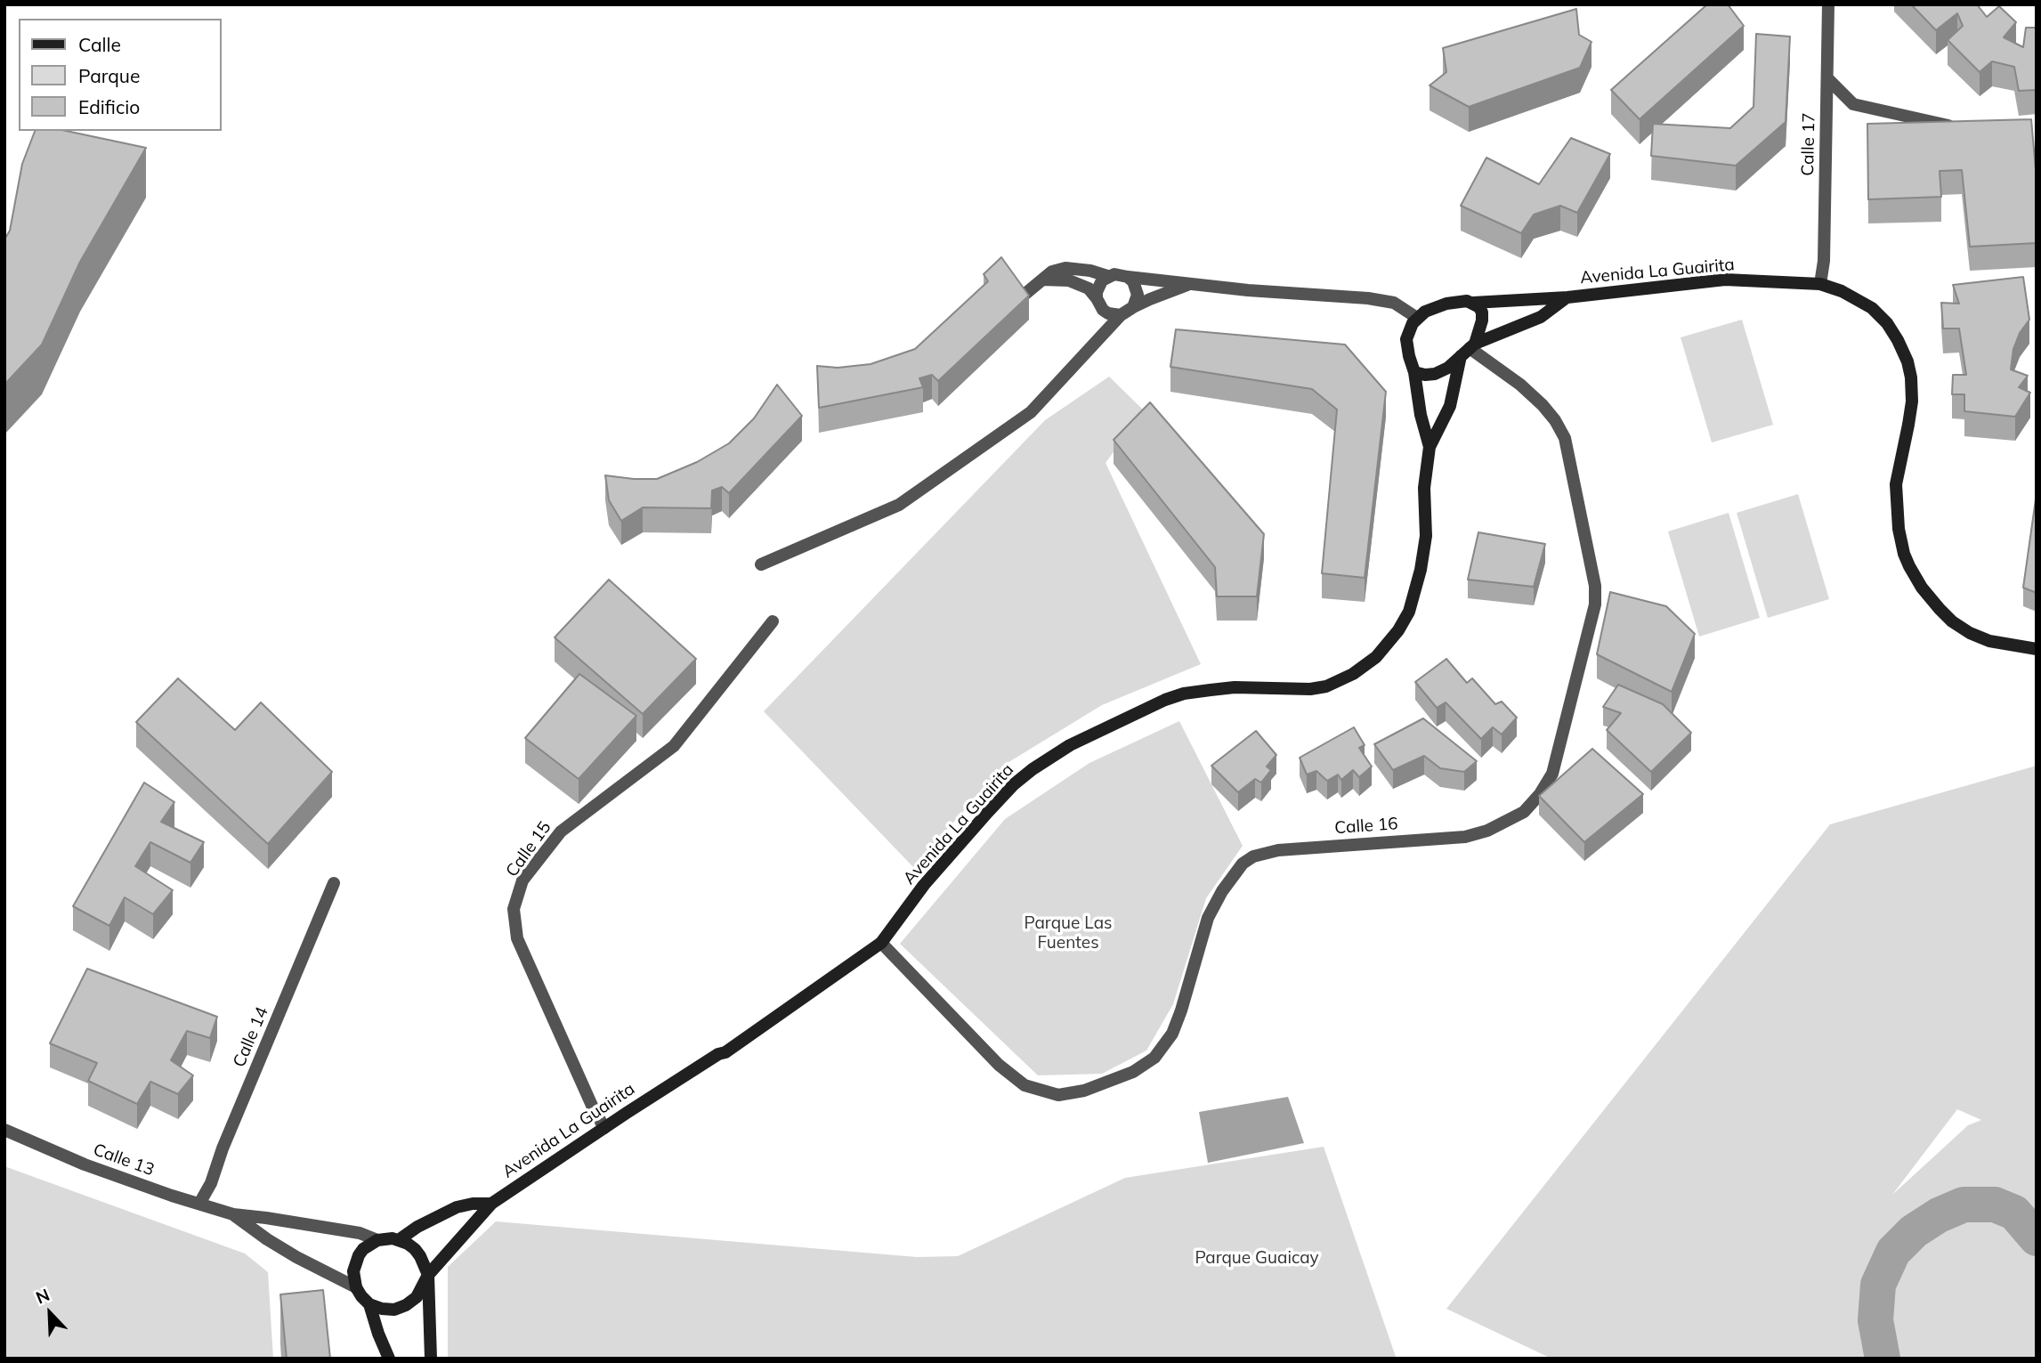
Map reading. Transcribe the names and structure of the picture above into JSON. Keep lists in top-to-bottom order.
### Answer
{
  "streets": {
    "street": [
      "Calle 17",
      "Avenida La Guairita",
      "Calle 16",
      "Calle 15",
      "Calle 14",
      "Calle 13"
    ]
  },
  "crossings": [
    ["Calle 17", "Avenida La Guairita"],
    ["Avenida La Guairita", "Calle 16"],
    ["Avenida La Guairita", "Calle 15"],
    ["Avenida La Guairita", "Calle 13"],
    ["Calle 14", "Calle 13"]
  ],
  "parks": ["Parque Las Fuentes", "Parque Guaicay"],
  "legend": ["Calle", "Parque", "Edificio"],
  "north": "top left"
}
